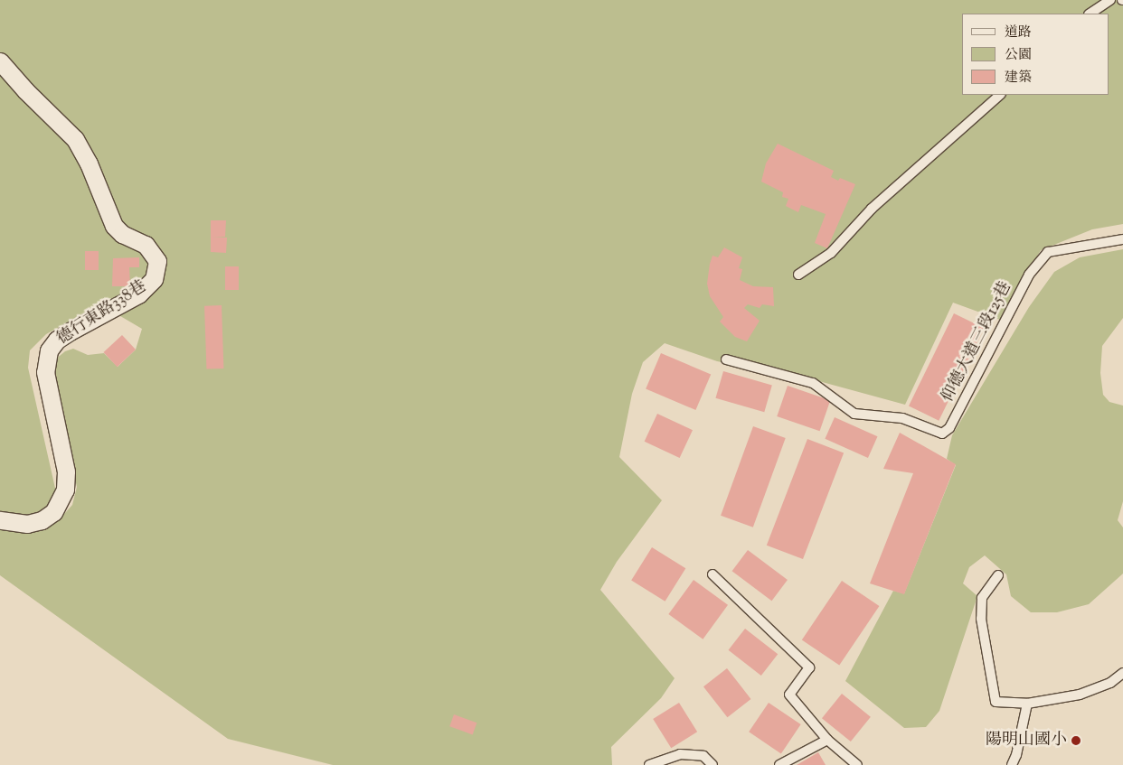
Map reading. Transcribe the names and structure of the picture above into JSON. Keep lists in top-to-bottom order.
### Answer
{
  "streets": {
    "street": ["德行東路338巷"],
    "lane": ["仰德大道三段125巷"]
  },
  "places": ["陽明山國小"],
  "legend": ["道路", "公園", "建築"]
}
